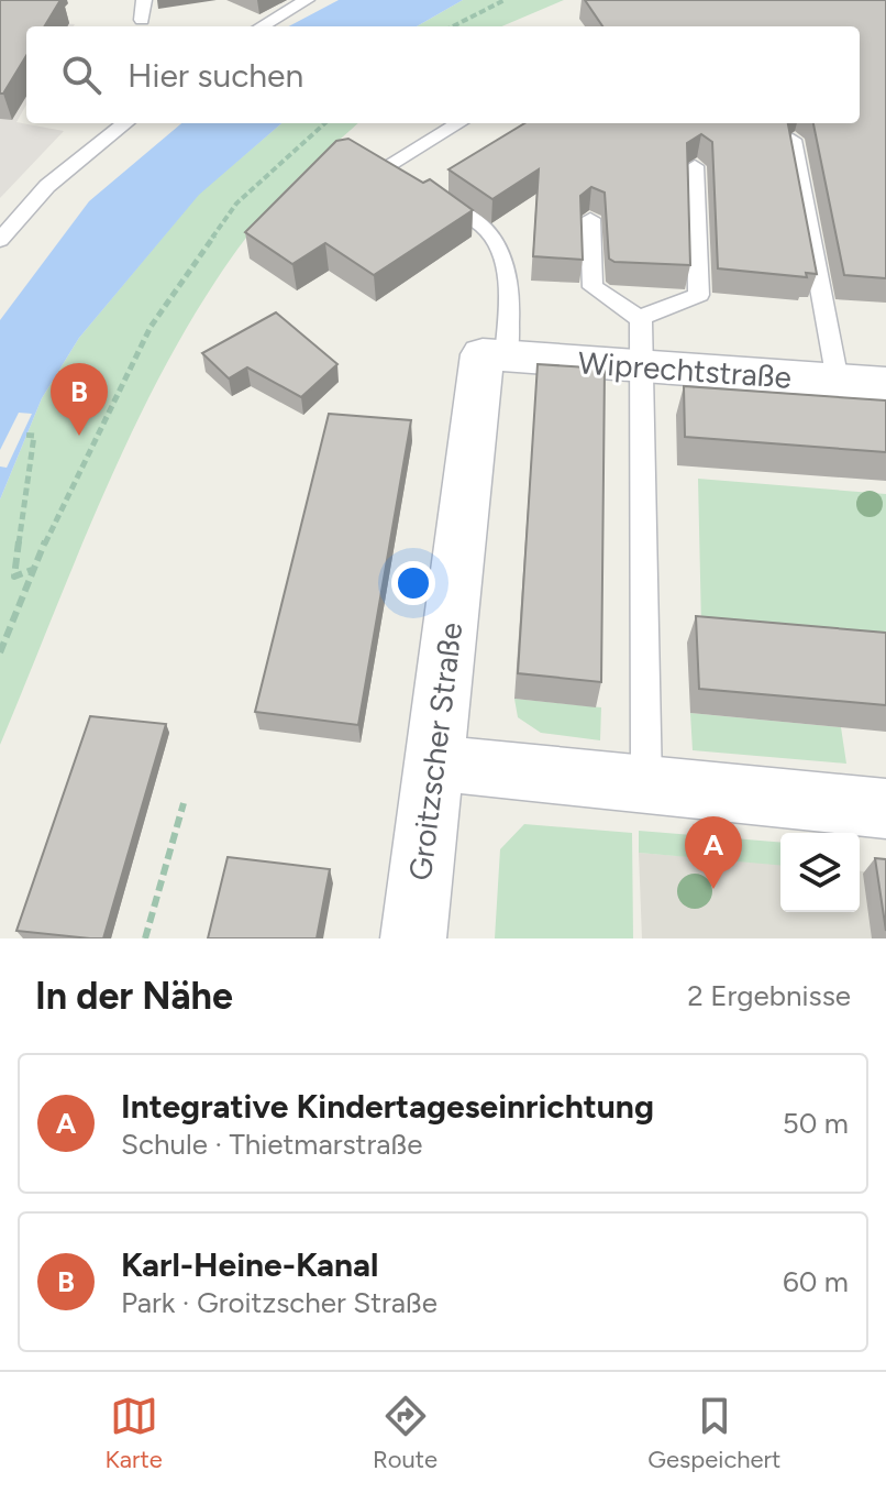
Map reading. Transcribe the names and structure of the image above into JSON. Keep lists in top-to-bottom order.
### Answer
{
  "streets": {
    "street": ["Wiprechtstraße", "Groitzscher Straße"]
  },
  "crossings": [
    ["Wiprechtstraße", "Groitzscher Straße"]
  ],
  "page": {
    "search": "Hier suchen",
    "pins": ["B", "A"],
    "heading": ["In der Nähe", "2 Ergebnisse"],
    "list": [
      {
        "mark": "A",
        "name": "Integrative Kindertageseinrichtung",
        "note": "Schule · Thietmarstraße",
        "value": "50 m"
      },
      {
        "mark": "B",
        "name": "Karl-Heine-Kanal",
        "note": "Park · Groitzscher Straße",
        "value": "60 m"
      }
    ],
    "nav": ["Karte", "Route", "Gespeichert"]
  }
}
